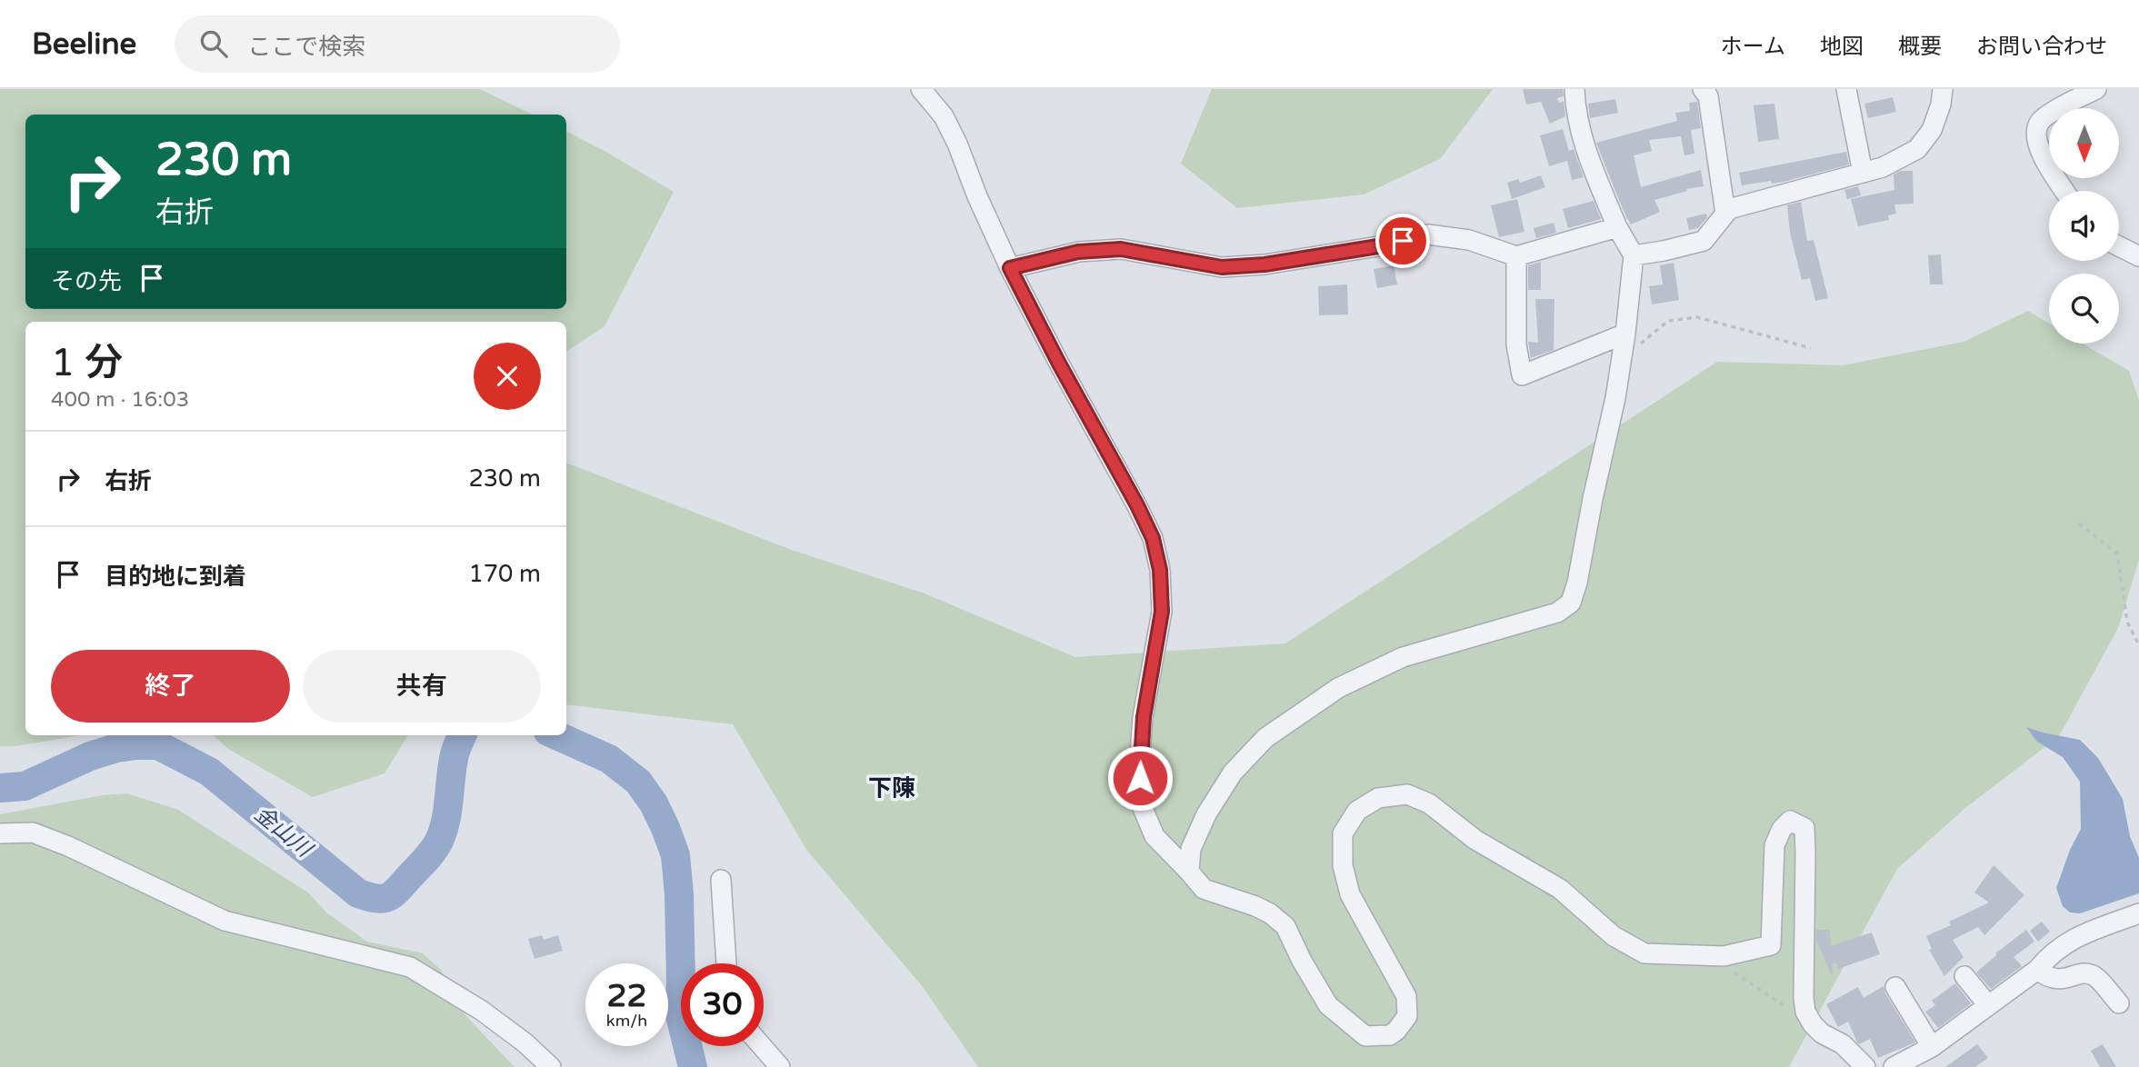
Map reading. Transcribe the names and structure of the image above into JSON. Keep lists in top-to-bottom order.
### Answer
{
  "districts": ["下陳"],
  "water": ["金山川"],
  "north": "bottom",
  "page": {
    "header": "Beeline",
    "search": "ここで検索",
    "nav": [
      "ホーム",
      "地図",
      "概要",
      "お問い合わせ"
    ],
    "turn": ["230 m", "右折"],
    "then": "その先",
    "heading": ["1 分", "400 m · 16:03"],
    "list": [
      {
        "name": "右折",
        "value": "230 m"
      },
      {
        "name": "目的地に到着",
        "value": "170 m"
      }
    ],
    "buttons": ["終了", "共有"],
    "speed": "22 km/h",
    "limit": "30"
  }
}
